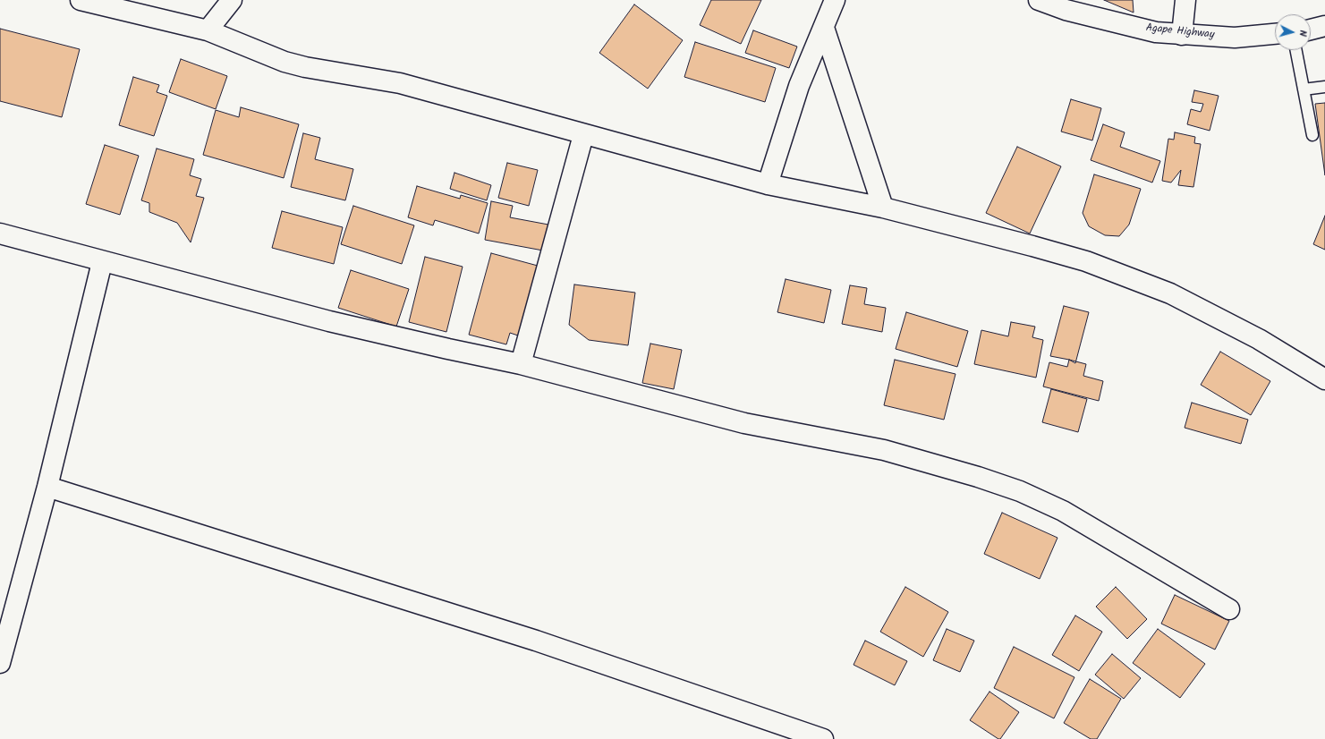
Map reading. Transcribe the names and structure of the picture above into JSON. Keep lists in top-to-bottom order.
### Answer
{
  "streets": {
    "street": ["Agape Highway"]
  },
  "north": "right"
}
